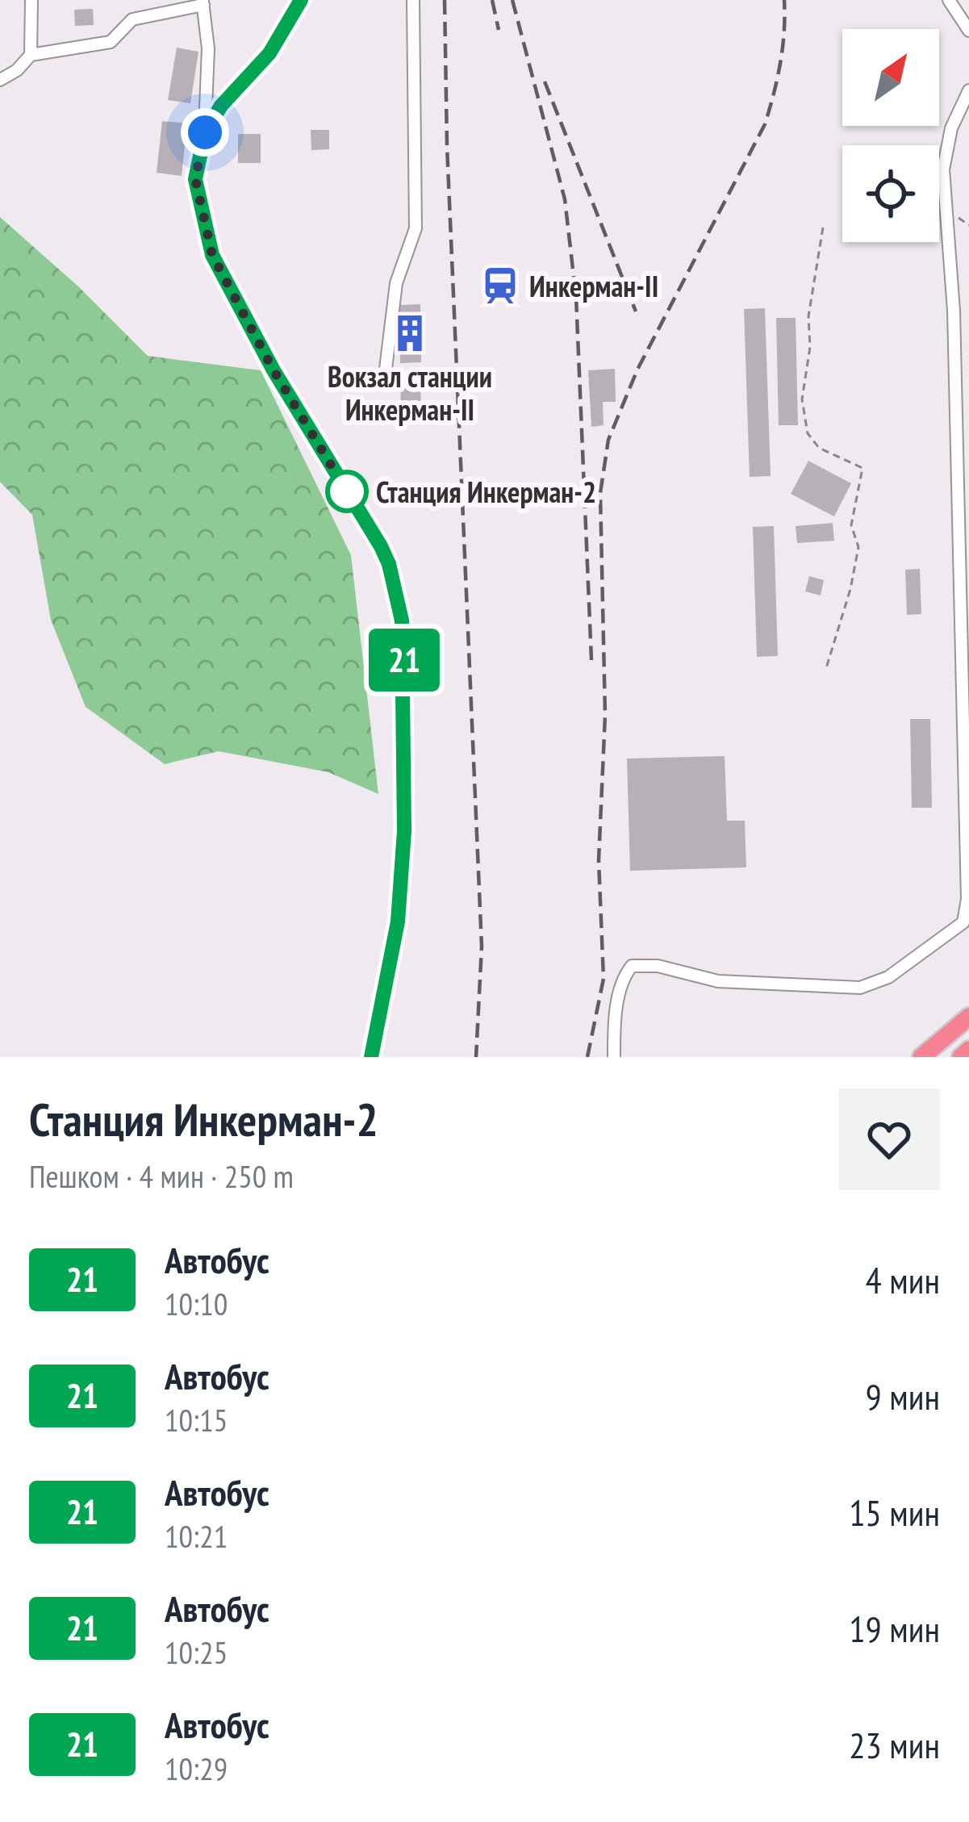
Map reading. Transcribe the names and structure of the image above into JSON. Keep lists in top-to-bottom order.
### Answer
{
  "places": {
    "station": ["Инкерман-II"],
    "building": ["Вокзал станции Инкерман-II"],
    "other": ["Станция Инкерман-2"]
  },
  "lines": ["bus line 21"],
  "north": "top right",
  "page": {
    "on_map": "21",
    "heading": ["Станция Инкерман-2", "Пешком · 4 мин · 250 m"],
    "list": [
      {
        "mark": "21",
        "name": "Автобус",
        "note": "10:10",
        "value": "4 мин"
      },
      {
        "mark": "21",
        "name": "Автобус",
        "note": "10:15",
        "value": "9 мин"
      },
      {
        "mark": "21",
        "name": "Автобус",
        "note": "10:21",
        "value": "15 мин"
      },
      {
        "mark": "21",
        "name": "Автобус",
        "note": "10:25",
        "value": "19 мин"
      },
      {
        "mark": "21",
        "name": "Автобус",
        "note": "10:29",
        "value": "23 мин"
      }
    ]
  }
}
